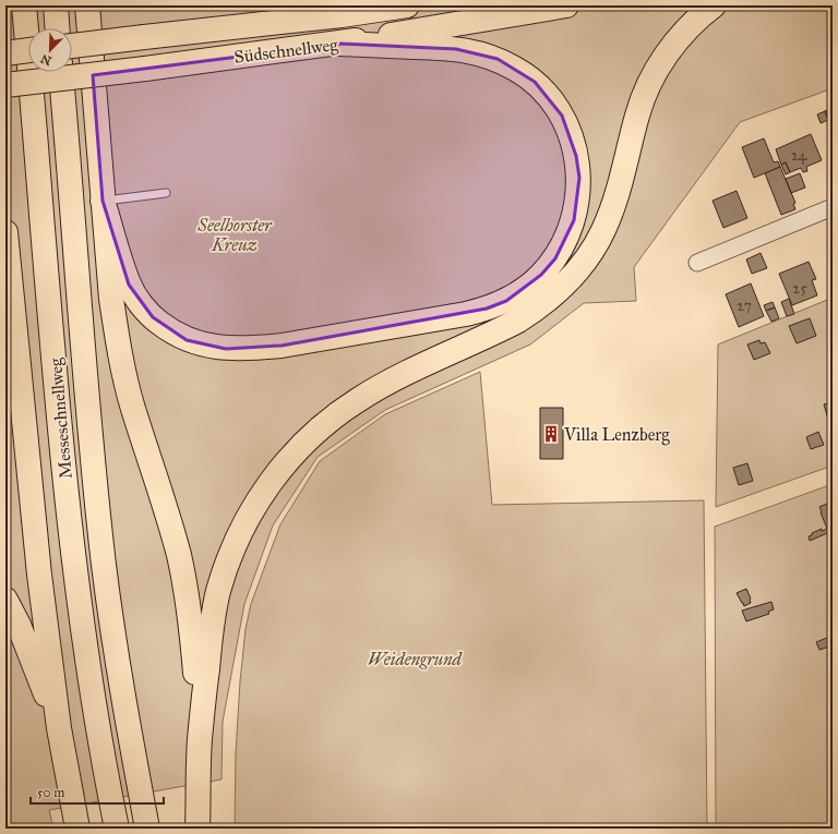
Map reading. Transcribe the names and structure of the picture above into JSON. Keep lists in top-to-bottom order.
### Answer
{
  "streets": {
    "highway": ["Südschnellweg", "Messeschnellweg"]
  },
  "parks": ["Seelhorster Kreuz", "Weidengrund"],
  "places": {
    "building": ["Villa Lenzberg"]
  },
  "house_numbers": ["24", "25", "27"],
  "scale_bar": "50 m",
  "north": "bottom left"
}
